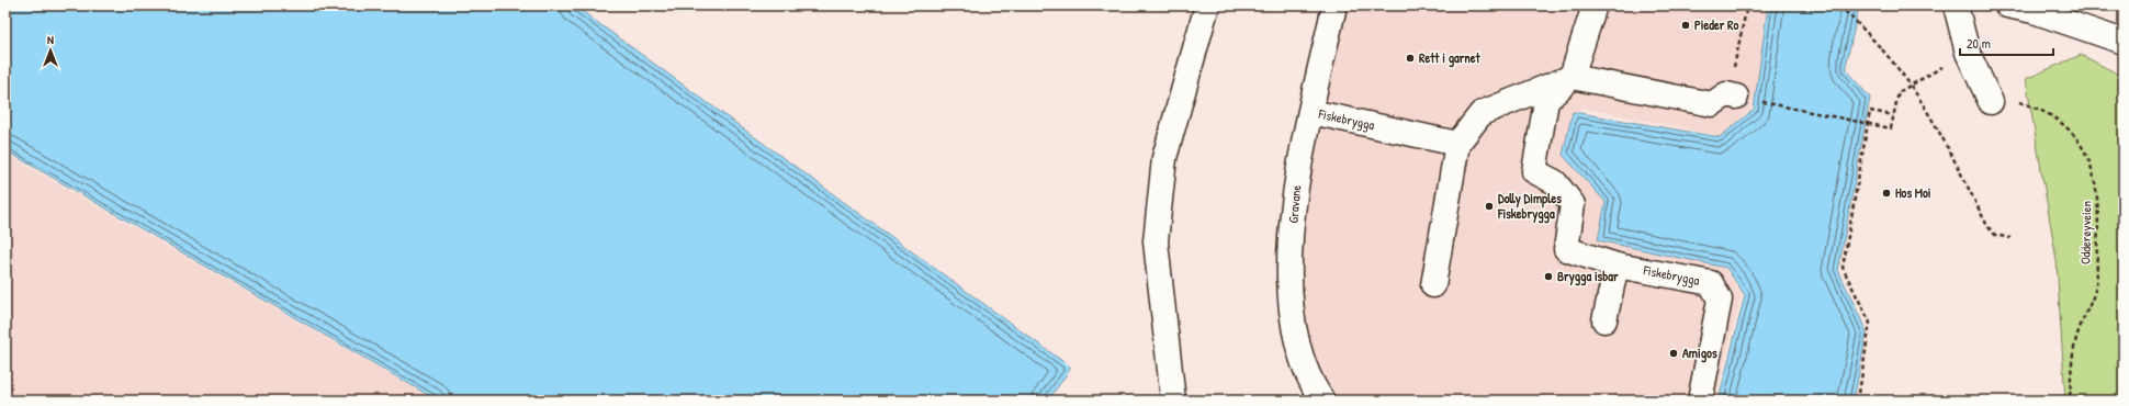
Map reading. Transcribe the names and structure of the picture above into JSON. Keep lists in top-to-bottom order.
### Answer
{
  "streets": {
    "street": ["Fiskebrygga", "Gravane"],
    "path": ["Odderøyveien"]
  },
  "crossings": [
    ["Fiskebrygga", "Gravane"]
  ],
  "places": [
    "Pieder Ro",
    "Rett i garnet",
    "Hos Moi",
    "Dolly Dimples Fiskebrygga",
    "Brygga isbar",
    "Amigos"
  ],
  "scale_bar": "20 m",
  "north": "top"
}
